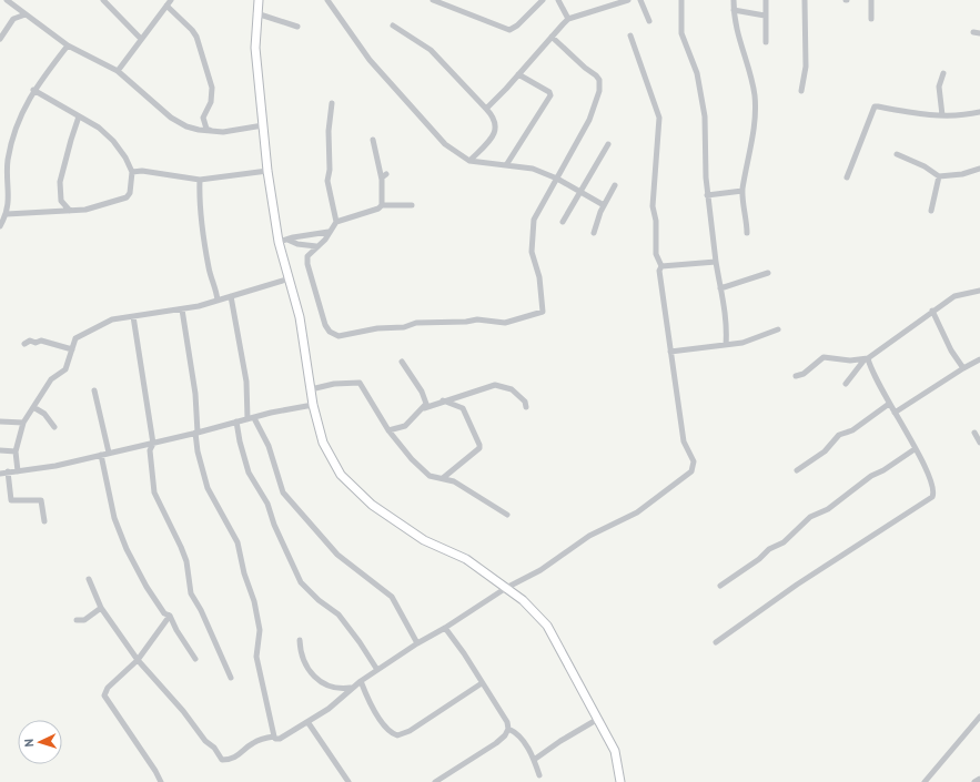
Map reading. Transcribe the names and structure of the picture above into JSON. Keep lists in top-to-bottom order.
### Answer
{
  "north": "left"
}
